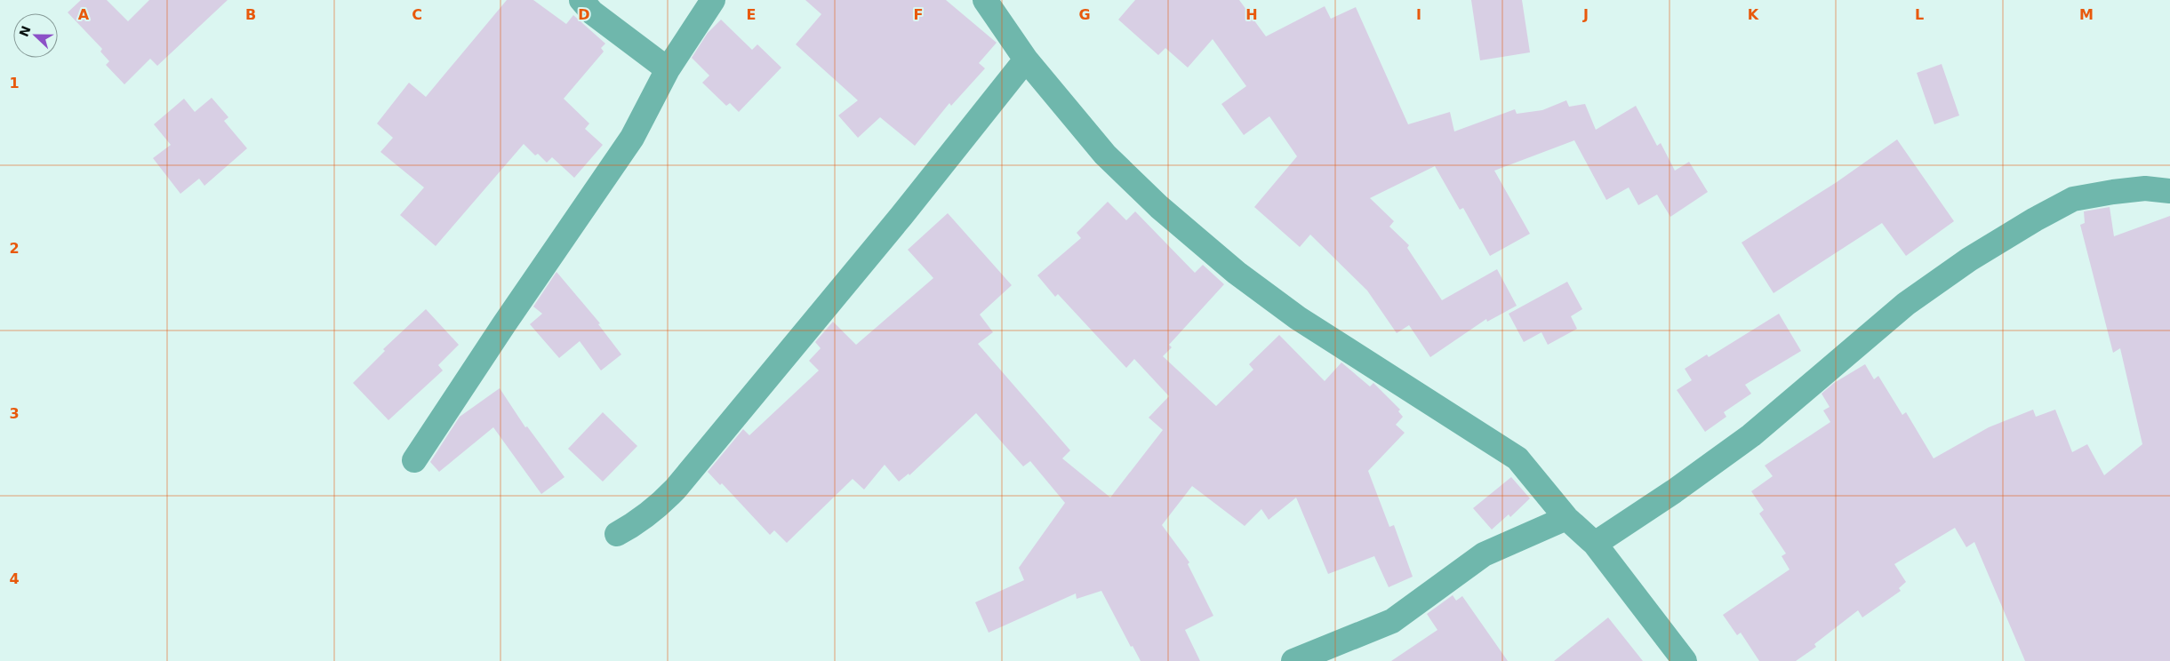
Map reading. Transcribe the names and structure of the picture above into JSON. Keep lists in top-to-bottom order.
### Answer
{
  "north": "left",
  "grid": {
    "columns": [
      "A",
      "B",
      "C",
      "D",
      "E",
      "F",
      "G",
      "H",
      "I",
      "J",
      "K",
      "L",
      "M"
    ],
    "rows": [
      "1",
      "2",
      "3",
      "4"
    ]
  }
}
